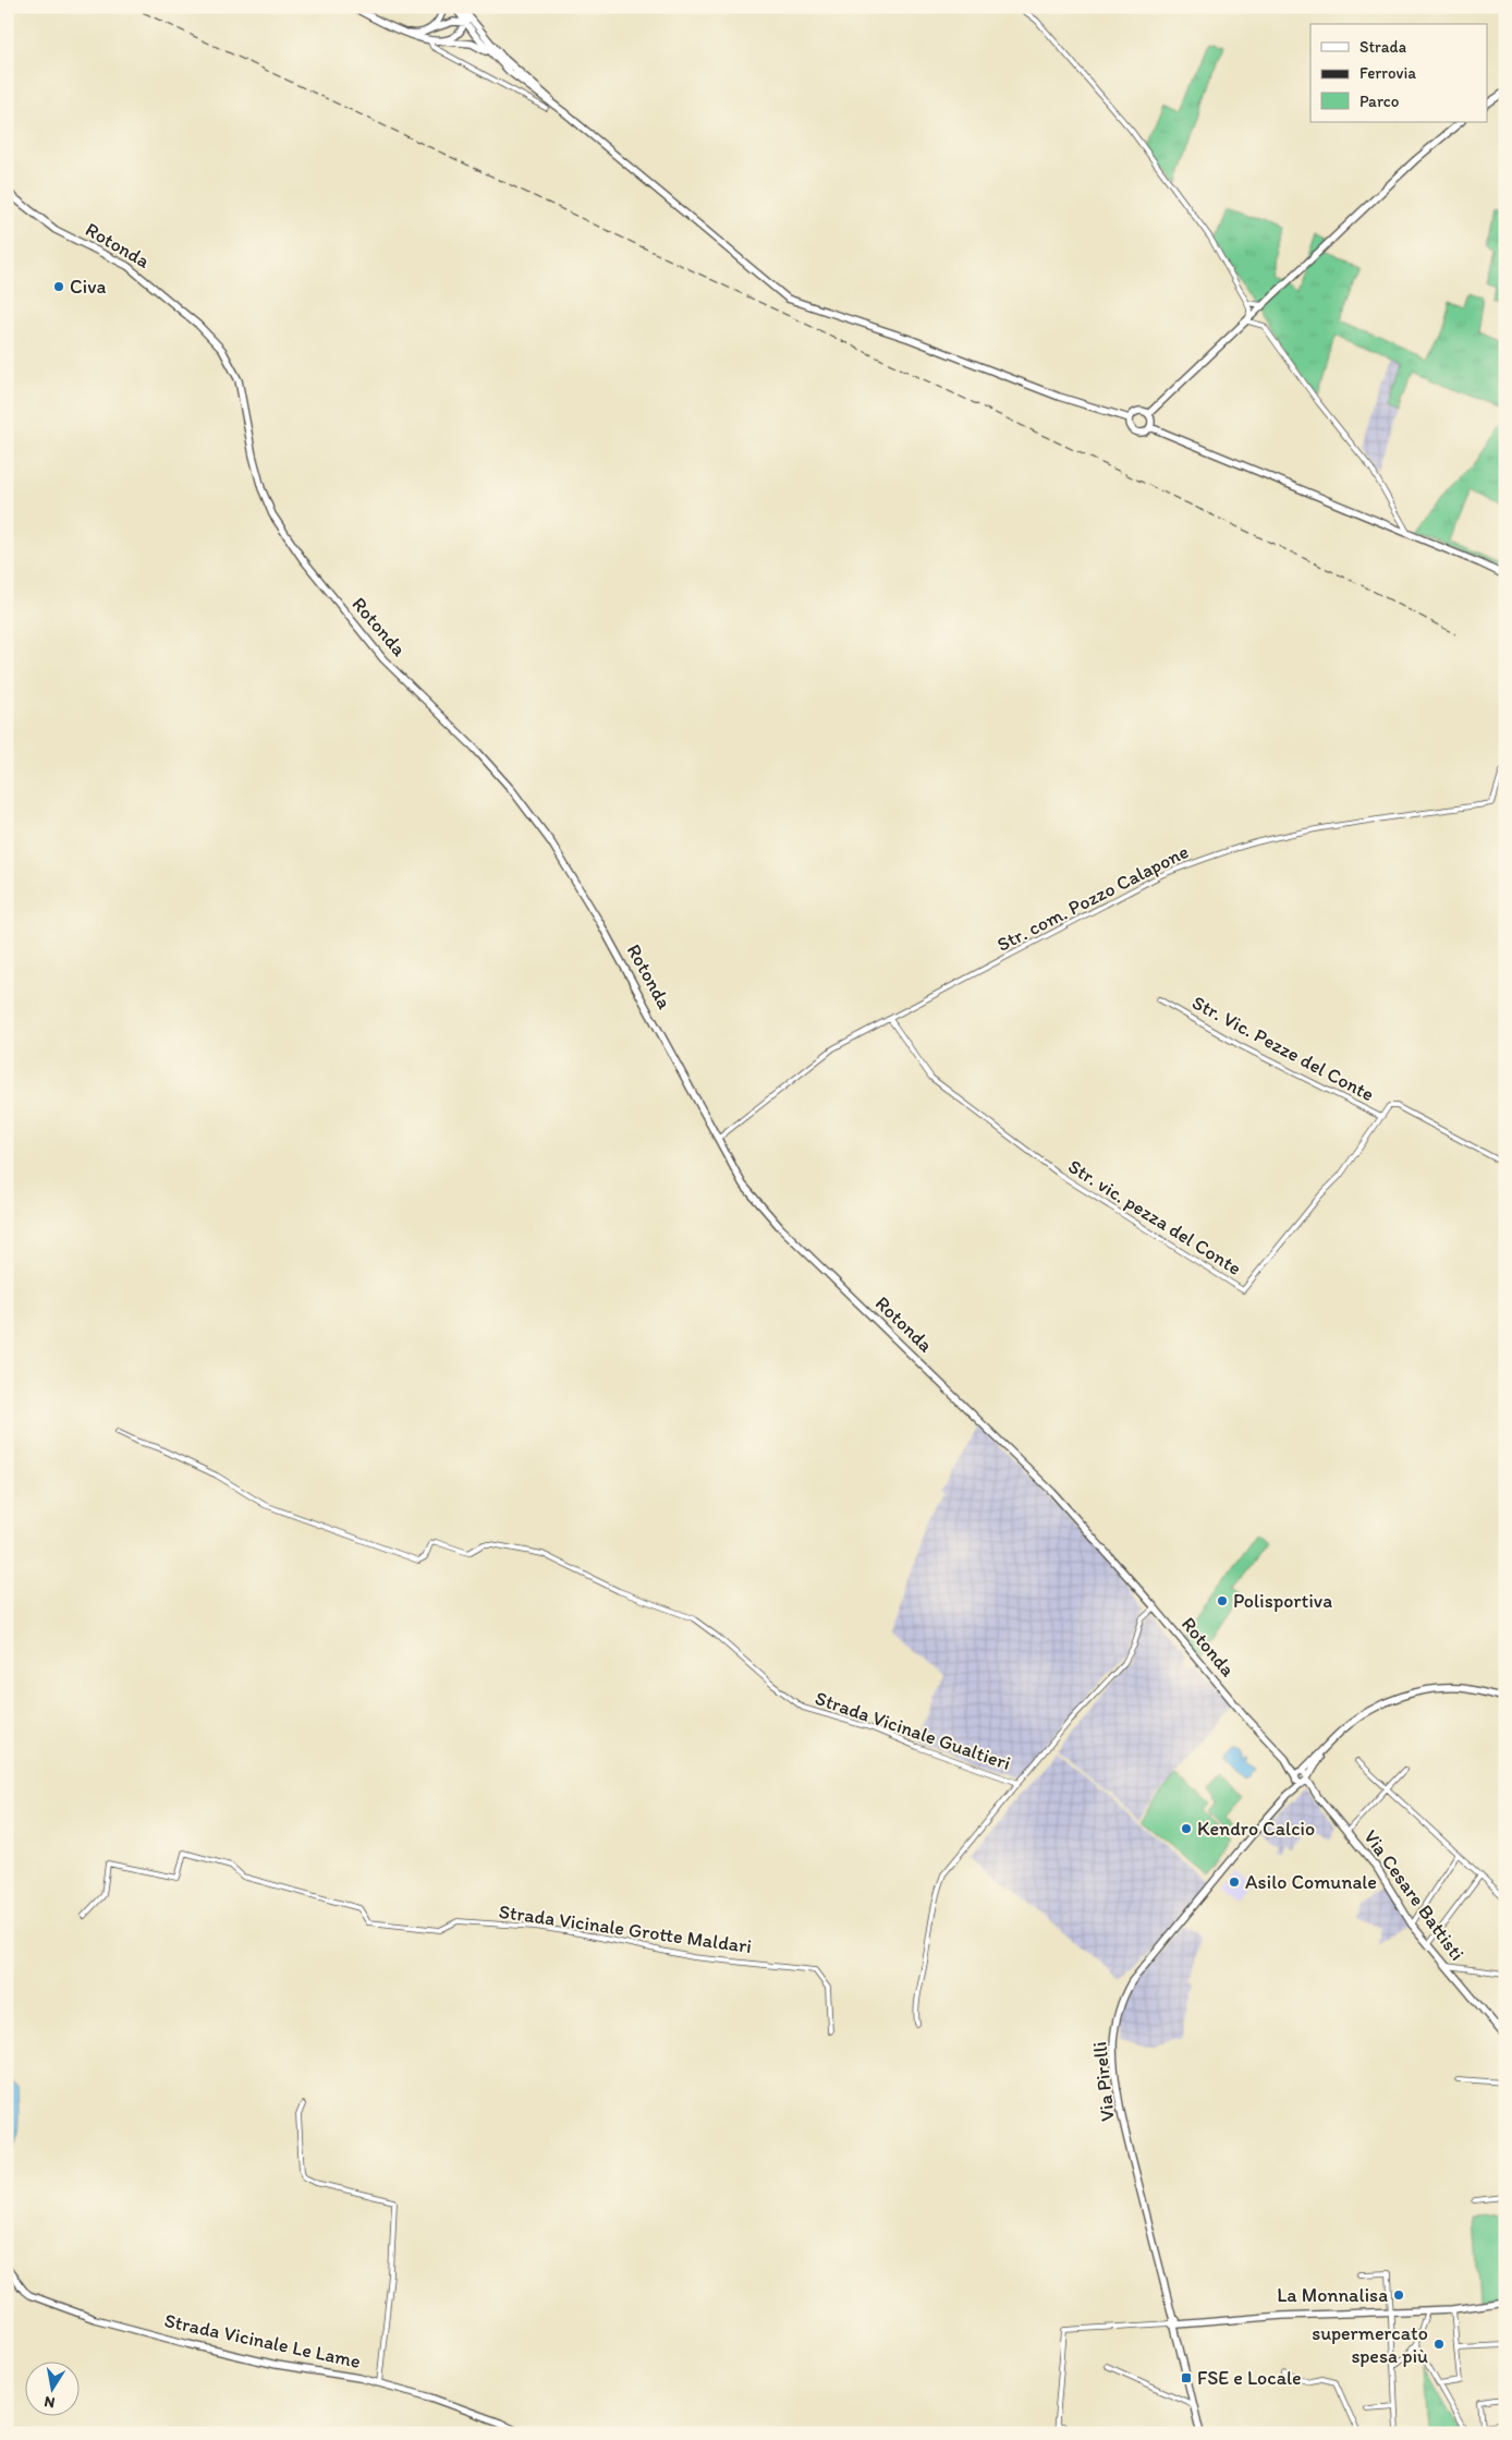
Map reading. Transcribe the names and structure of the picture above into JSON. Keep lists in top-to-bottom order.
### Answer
{
  "streets": {
    "main road": [
      "Rotonda",
      "Via Cesare Battisti",
      "Via Pirelli",
      "Strada Vicinale Le Lame"
    ],
    "street": [
      "Str. com. Pozzo Calapone",
      "Str. Vic. Pezze del Conte",
      "Str. vic. pezza del Conte",
      "Strada Vicinale Gualtieri",
      "Strada Vicinale Grotte Maldari"
    ]
  },
  "crossings": [
    ["Rotonda", "Str. com. Pozzo Calapone"],
    ["Rotonda", "Strada Vicinale Gualtieri"],
    ["Rotonda", "Via Cesare Battisti"],
    ["Rotonda", "Via Pirelli"],
    ["Str. com. Pozzo Calapone", "Str. vic. pezza del Conte"],
    ["Str. Vic. Pezze del Conte", "Str. vic. pezza del Conte"],
    ["Via Cesare Battisti", "Via Pirelli"]
  ],
  "places": {
    "other": [
      "Civa",
      "Polisportiva",
      "Kendro Calcio",
      "Asilo Comunale",
      "La Monnalisa",
      "supermercato spesa più"
    ],
    "transit": ["FSE e Locale"]
  },
  "legend": ["Strada", "Ferrovia", "Parco"],
  "north": "bottom"
}
